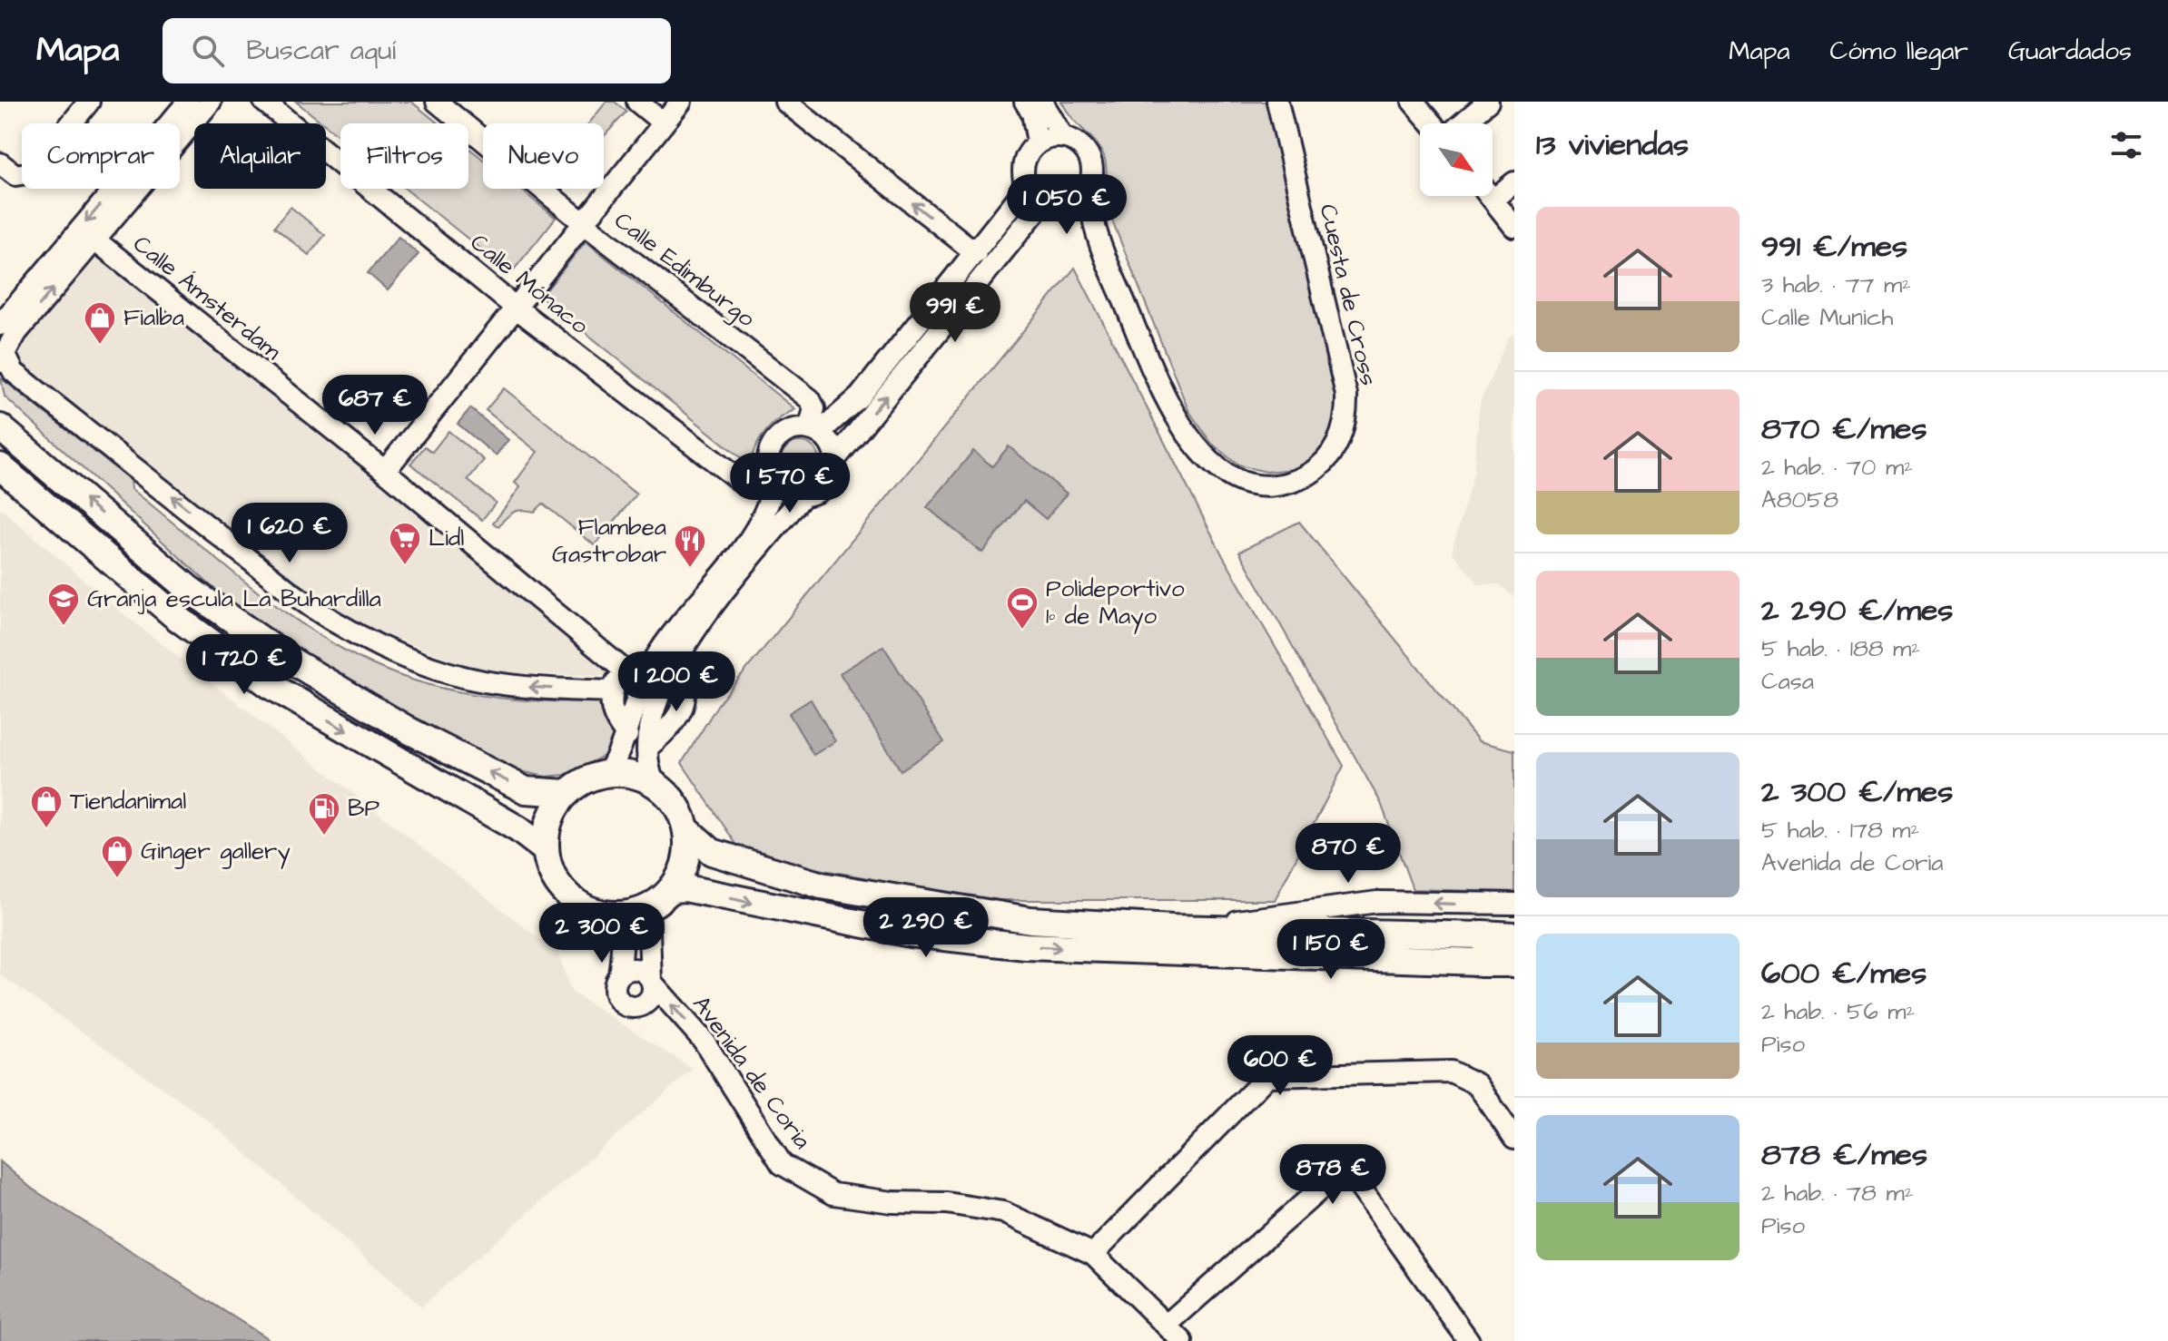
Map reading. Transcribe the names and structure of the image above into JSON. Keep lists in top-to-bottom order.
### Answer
{
  "streets": {
    "street": [
      "Calle Edimburgo",
      "Calle Mónaco",
      "Cuesta de Cross",
      "Calle Ámsterdam",
      "Avenida de Coria"
    ]
  },
  "crossings": [
    ["Calle Edimburgo", "Calle Mónaco"]
  ],
  "one_way": ["Avenida de Coria"],
  "places": {
    "shop": ["Fialba", "Tiendanimal", "Ginger gallery"],
    "supermarket": ["Lidl"],
    "restaurant": ["Flambea Gastrobar"],
    "school or university": ["Granja escula La Buhardilla"],
    "sports": ["Polideportivo 1º de Mayo"],
    "fuel station": ["BP"]
  },
  "north": "bottom right",
  "page": {
    "header": "Mapa",
    "search": "Buscar aquí",
    "nav": ["Mapa", "Cómo llegar", "Guardados"],
    "heading": "13 viviendas",
    "chip": [
      "Comprar",
      "Alquilar",
      "Filtros",
      "Nuevo"
    ],
    "price": [
      "1 050 €",
      "991 €",
      "687 €",
      "1 570 €",
      "1 620 €",
      "1 720 €",
      "1 200 €",
      "870 €",
      "2 290 €",
      "2 300 €",
      "1 150 €",
      "600 €",
      "878 €"
    ],
    "list": [
      {
        "name": "991 €/mes",
        "note": "3 hab. · 77 m² · Calle Munich"
      },
      {
        "name": "870 €/mes",
        "note": "2 hab. · 70 m² · A8058"
      },
      {
        "name": "2 290 €/mes",
        "note": "5 hab. · 188 m² · Casa"
      },
      {
        "name": "2 300 €/mes",
        "note": "5 hab. · 178 m² · Avenida de Coria"
      },
      {
        "name": "600 €/mes",
        "note": "2 hab. · 56 m² · Piso"
      },
      {
        "name": "878 €/mes",
        "note": "2 hab. · 78 m² · Piso"
      }
    ]
  }
}
